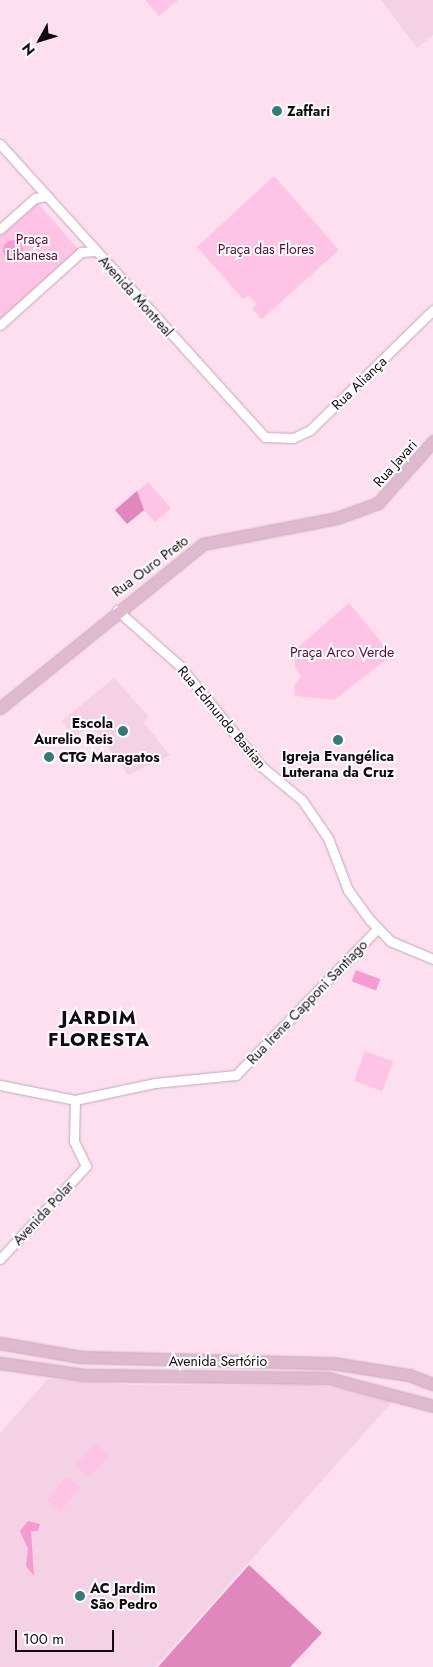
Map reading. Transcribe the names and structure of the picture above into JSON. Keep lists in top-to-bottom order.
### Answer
{
  "streets": {
    "main road": ["Rua Javari", "Rua Ouro Preto", "Avenida Sertório"],
    "street": [
      "Avenida Montreal",
      "Rua Aliança",
      "Rua Edmundo Bastian",
      "Rua Irene Capponi Santiago",
      "Avenida Polar"
    ]
  },
  "crossings": [
    ["Avenida Montreal", "Rua Aliança"],
    ["Rua Javari", "Rua Ouro Preto"],
    ["Rua Ouro Preto", "Rua Edmundo Bastian"],
    ["Rua Edmundo Bastian", "Rua Irene Capponi Santiago"],
    ["Rua Irene Capponi Santiago", "Avenida Polar"]
  ],
  "districts": ["JARDIM FLORESTA"],
  "parks": ["Praça Libanesa", "Praça das Flores", "Praça Arco Verde"],
  "places": [
    "Zaffari",
    "Escola Aurelio Reis",
    "Igreja Evangélica Luterana da Cruz",
    "CTG Maragatos",
    "AC Jardim São Pedro"
  ],
  "scale_bar": "100 m",
  "north": "bottom left"
}
